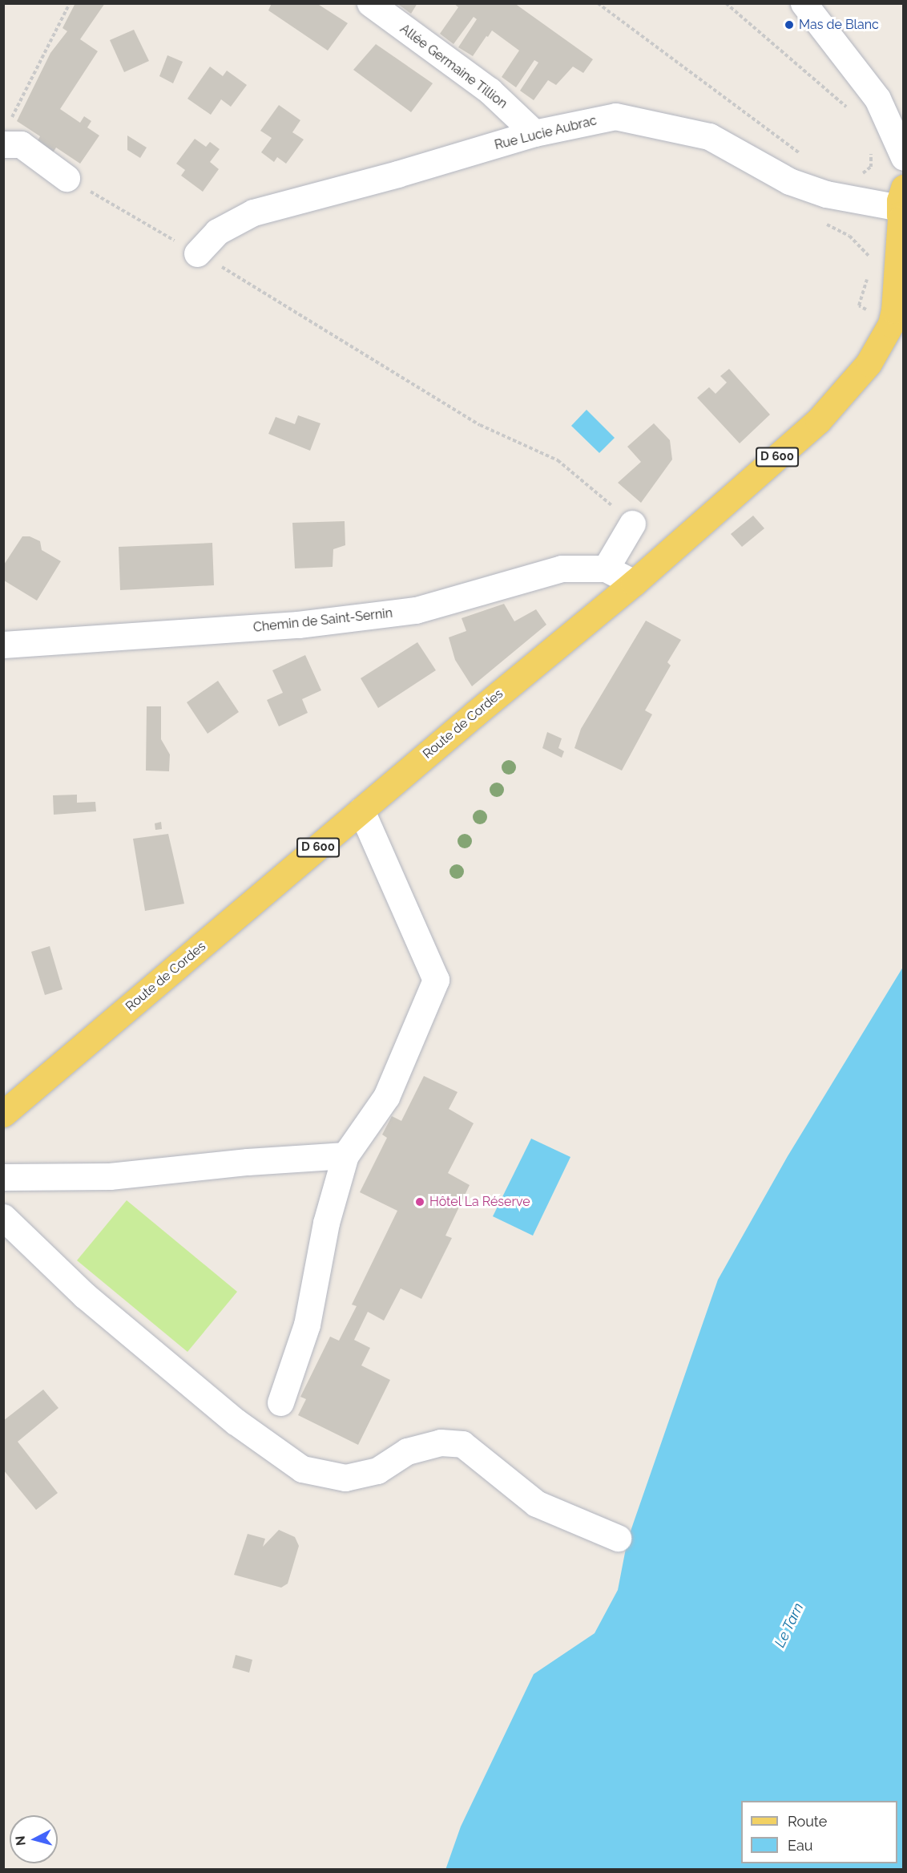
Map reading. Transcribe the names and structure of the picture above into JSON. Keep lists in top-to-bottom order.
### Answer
{
  "streets": {
    "main road": ["D 600", "Route de Cordes"],
    "street": ["Allée Germaine Tillion", "Rue Lucie Aubrac", "Chemin de Saint-Sernin"]
  },
  "crossings": [
    ["Allée Germaine Tillion", "Rue Lucie Aubrac"],
    ["Rue Lucie Aubrac", "Route de Cordes"],
    ["Chemin de Saint-Sernin", "Route de Cordes"]
  ],
  "water": ["Le Tarn"],
  "places": ["Mas de Blanc", "Hôtel La Réserve"],
  "legend": ["Route", "Eau"],
  "north": "left"
}
